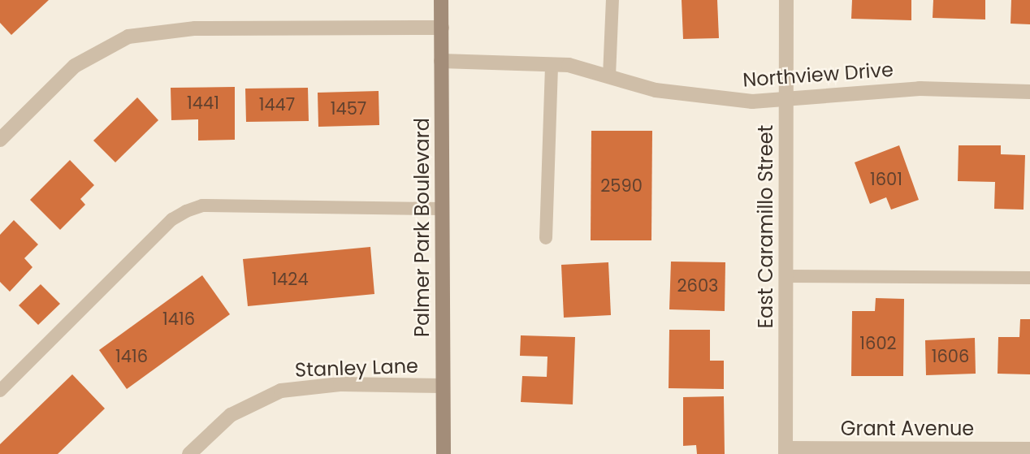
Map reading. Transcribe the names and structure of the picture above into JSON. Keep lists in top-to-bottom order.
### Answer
{
  "streets": {
    "main road": ["Palmer Park Boulevard"],
    "street": [
      "Northview Drive",
      "East Caramillo Street",
      "Stanley Lane",
      "Grant Avenue"
    ]
  },
  "crossings": [
    ["Northview Drive", "East Caramillo Street"],
    ["Northview Drive", "Palmer Park Boulevard"],
    ["East Caramillo Street", "Grant Avenue"],
    ["Palmer Park Boulevard", "Stanley Lane"]
  ],
  "house_numbers": [
    "1441",
    "1447",
    "1457",
    "1601",
    "2590",
    "1424",
    "2603",
    "1416",
    "1602",
    "1416",
    "1606"
  ]
}
